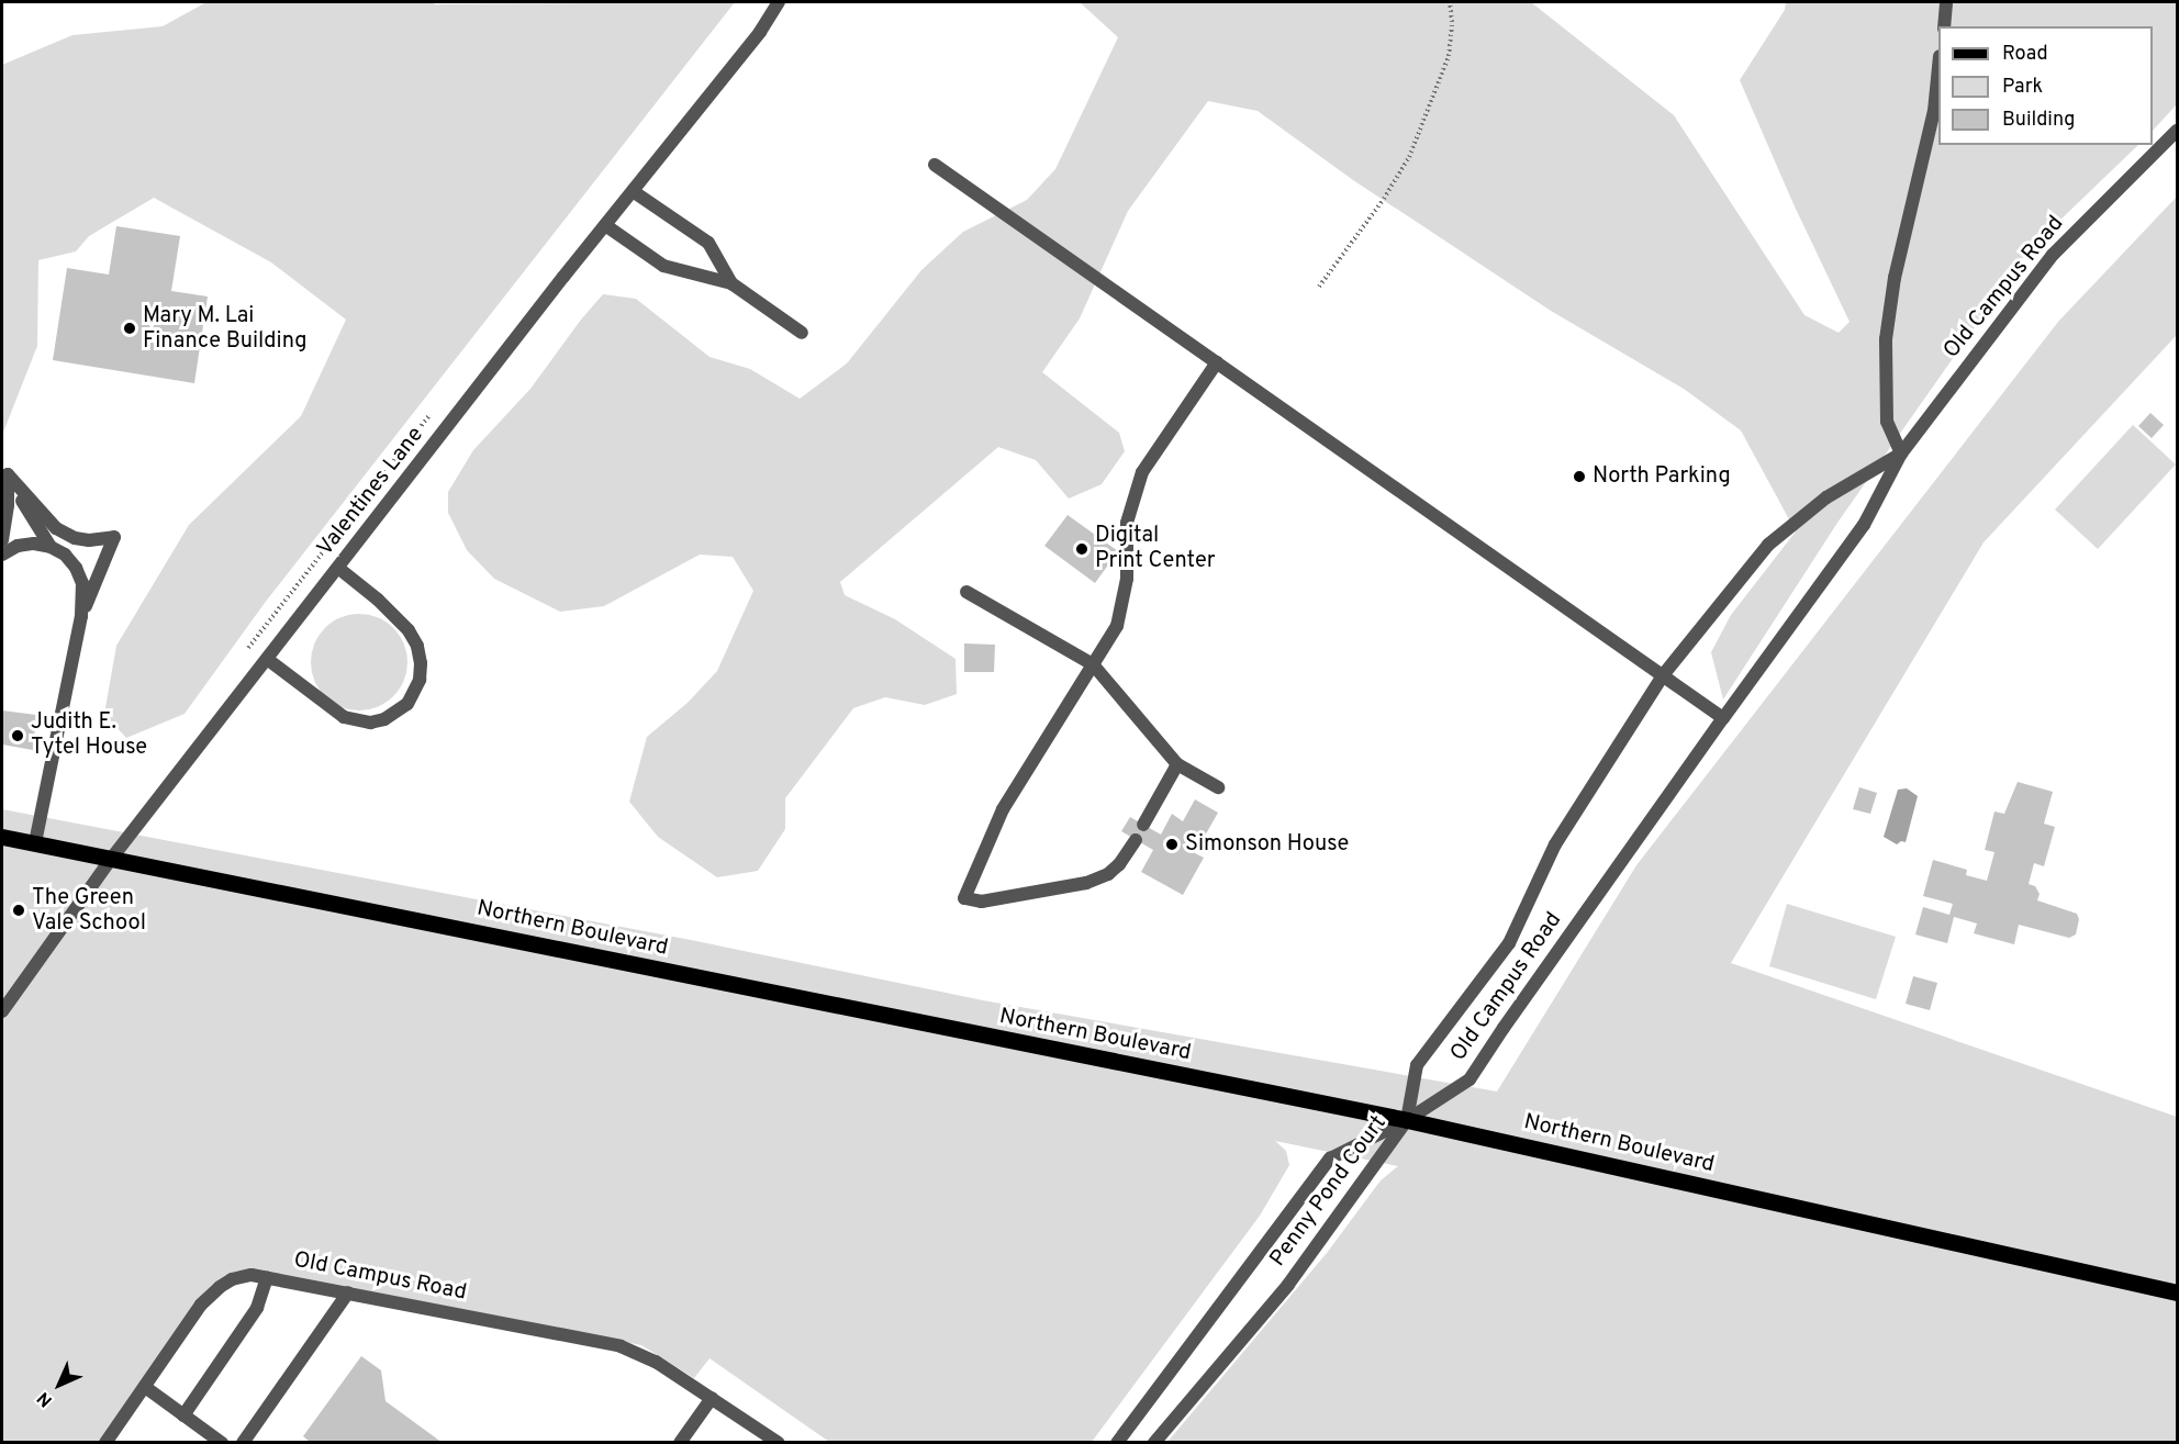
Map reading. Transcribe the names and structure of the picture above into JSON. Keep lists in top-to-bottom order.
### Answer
{
  "streets": {
    "main road": ["Northern Boulevard"],
    "street": ["Old Campus Road", "Valentines Lane", "Penny Pond Court"]
  },
  "crossings": [
    ["Old Campus Road", "Northern Boulevard"],
    ["Old Campus Road", "Penny Pond Court"],
    ["Valentines Lane", "Northern Boulevard"],
    ["Northern Boulevard", "Penny Pond Court"]
  ],
  "places": [
    "Mary M. Lai Finance Building",
    "North Parking",
    "Digital Print Center",
    "Judith E. Tytel House",
    "Simonson House",
    "The Green Vale School"
  ],
  "legend": ["Road", "Park", "Building"],
  "north": "bottom left"
}
